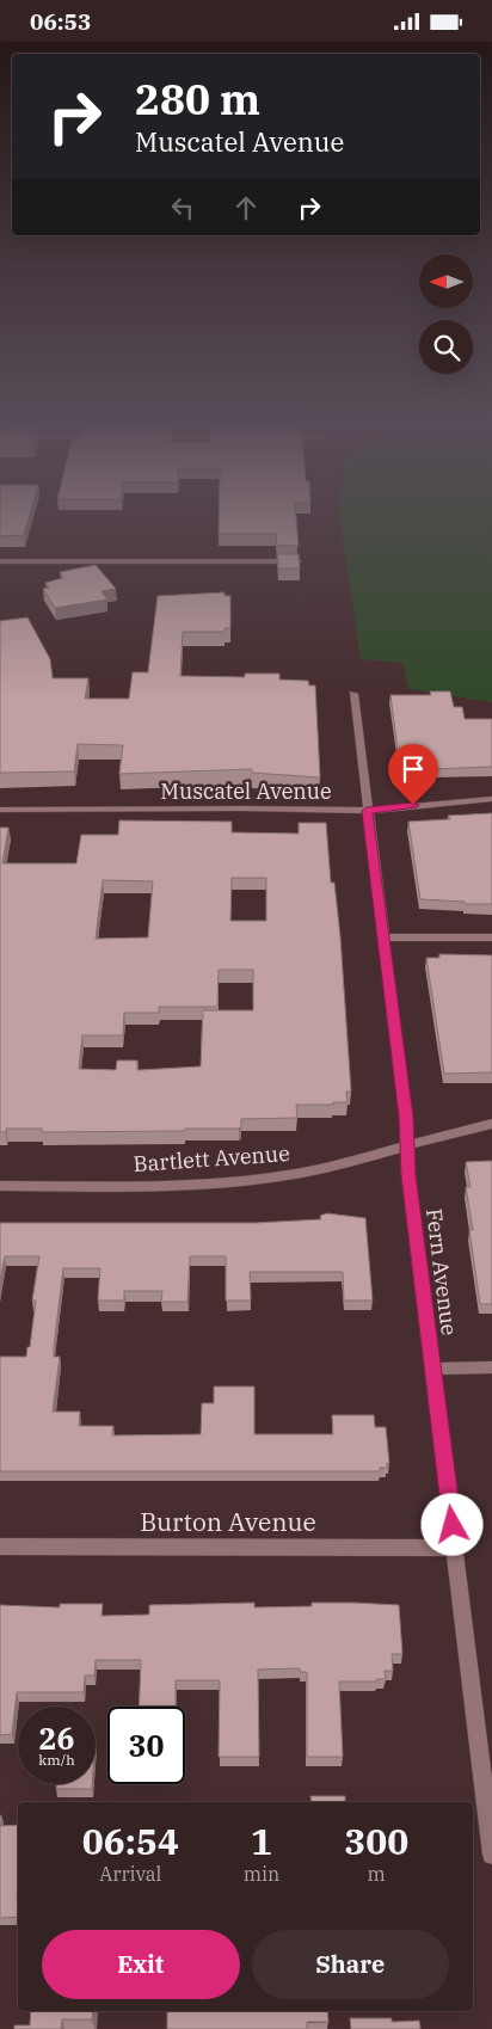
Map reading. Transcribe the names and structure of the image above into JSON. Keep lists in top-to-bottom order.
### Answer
{
  "streets": {
    "street": [
      "Muscatel Avenue",
      "Bartlett Avenue",
      "Fern Avenue",
      "Burton Avenue"
    ]
  },
  "crossings": [
    ["Muscatel Avenue", "Fern Avenue"],
    ["Bartlett Avenue", "Fern Avenue"],
    ["Fern Avenue", "Burton Avenue"]
  ],
  "north": "left",
  "page": {
    "status": "06:53",
    "turn": ["280 m", "Muscatel Avenue"],
    "speed": "26 km/h",
    "limit": "30",
    "eta": [
      "06:54",
      "Arrival",
      "1",
      "min",
      "300",
      "m"
    ],
    "buttons": ["Exit", "Share"]
  }
}
